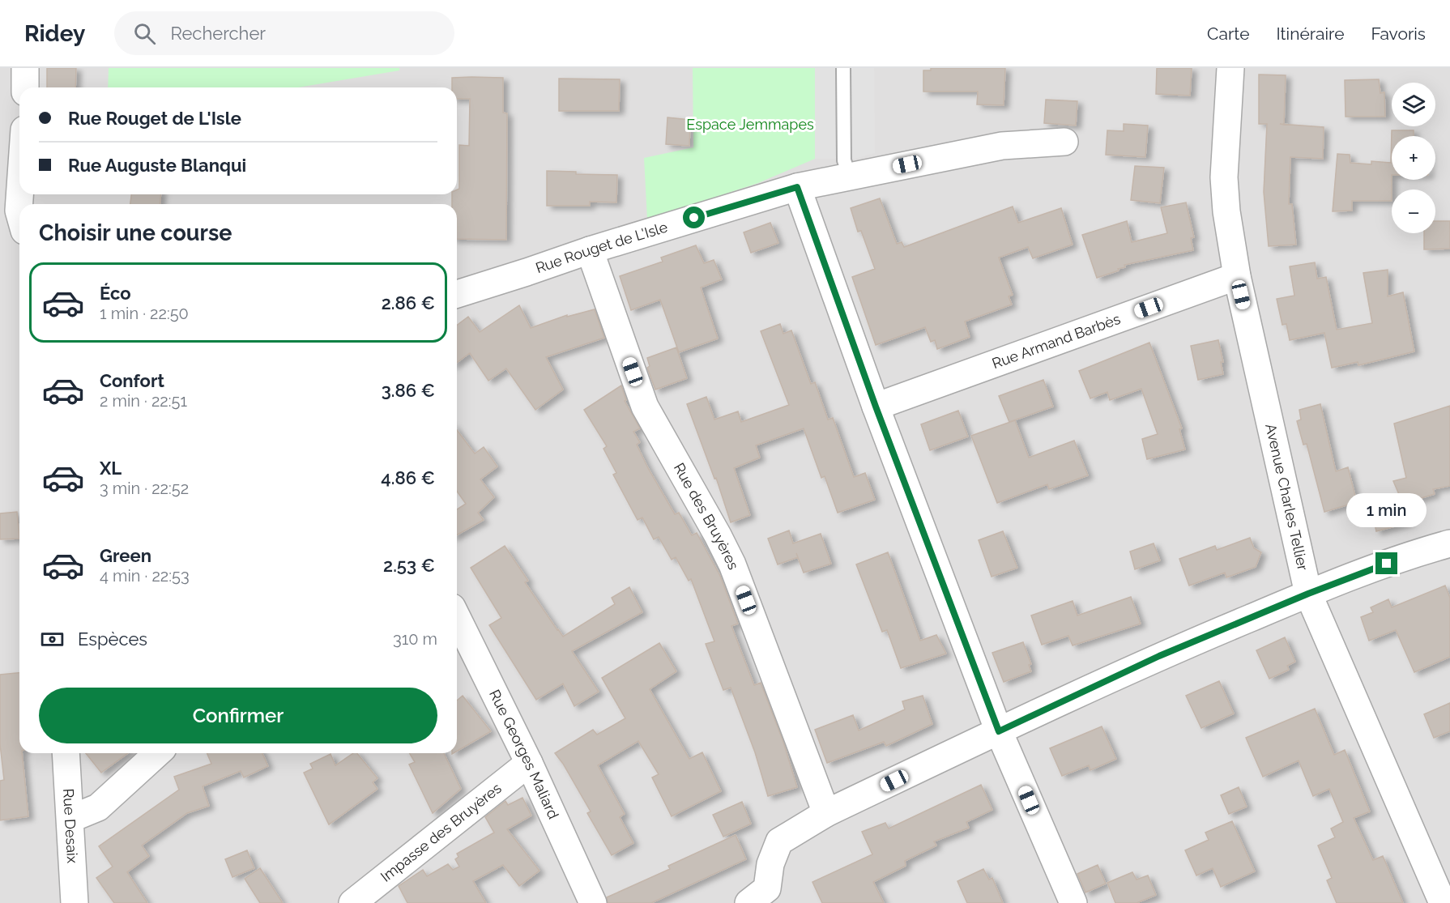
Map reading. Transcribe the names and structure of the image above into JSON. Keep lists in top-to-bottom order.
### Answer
{
  "streets": {
    "street": [
      "Rue Rouget de L'Isle",
      "Rue Armand Barbès",
      "Avenue Charles Tellier",
      "Rue des Bruyères",
      "Rue Georges Maliard",
      "Rue Desaix",
      "Impasse des Bruyères"
    ]
  },
  "crossings": [
    ["Rue Rouget de L'Isle", "Rue des Bruyères"],
    ["Rue Armand Barbès", "Avenue Charles Tellier"],
    ["Rue Georges Maliard", "Impasse des Bruyères"]
  ],
  "parks": ["Espace Jemmapes"],
  "page": {
    "header": "Ridey",
    "search": "Rechercher",
    "nav": ["Carte", "Itinéraire", "Favoris"],
    "map_buttons": ["+", "−"],
    "banner": ["Rue Rouget de L'Isle", "Rue Auguste Blanqui"],
    "heading": "Choisir une course",
    "list": [
      {
        "name": "Éco",
        "note": "1 min · 22:50",
        "value": "2.86 €"
      },
      {
        "name": "Confort",
        "note": "2 min · 22:51",
        "value": "3.86 €"
      },
      {
        "name": "XL",
        "note": "3 min · 22:52",
        "value": "4.86 €"
      },
      {
        "name": "Green",
        "note": "4 min · 22:53",
        "value": "2.53 €"
      }
    ],
    "bubble": "1 min",
    "pay": ["Espèces", "310 m"],
    "buttons": "Confirmer"
  }
}
